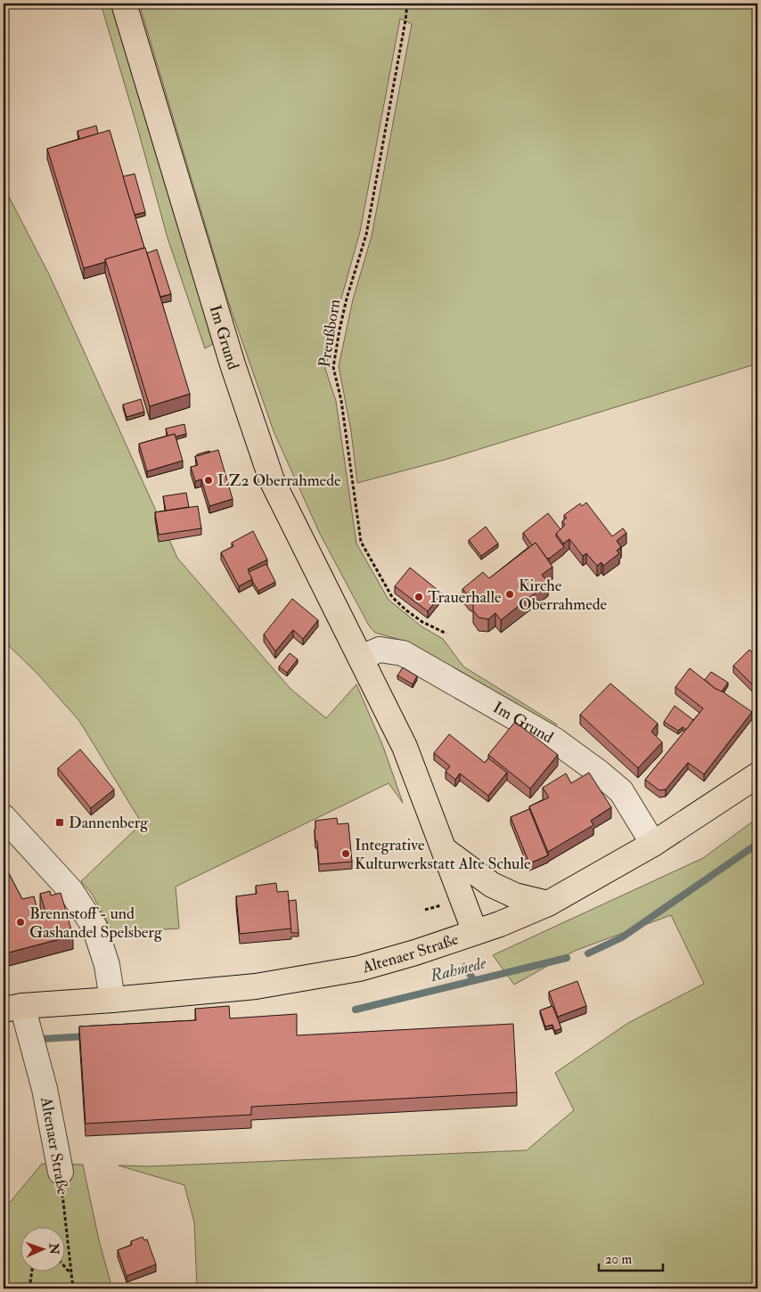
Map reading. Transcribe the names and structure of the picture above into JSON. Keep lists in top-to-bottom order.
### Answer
{
  "streets": {
    "main road": ["Im Grund", "Altenaer Straße"],
    "path": ["Preußborn"]
  },
  "crossings": [
    ["Im Grund", "Altenaer Straße"]
  ],
  "water": ["Rahmede"],
  "places": {
    "other": [
      "LZ2 Oberrahmede",
      "Kirche Oberrahmede",
      "Trauerhalle",
      "Integrative Kulturwerkstatt Alte Schule",
      "Brennstoff - und Gashandel Spelsberg"
    ],
    "transit": ["Dannenberg"]
  },
  "scale_bar": "20 m",
  "north": "right"
}
